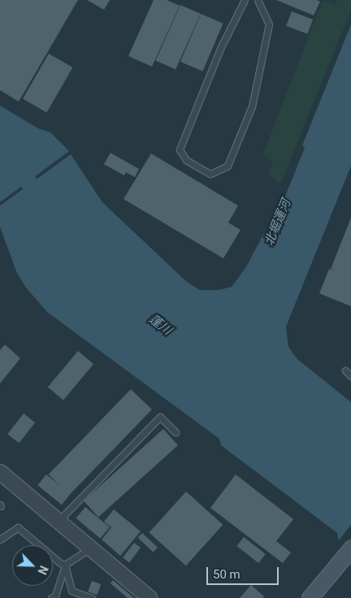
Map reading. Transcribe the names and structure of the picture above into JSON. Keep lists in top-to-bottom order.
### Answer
{
  "water": ["北堀運河", "蓬川"],
  "scale_bar": "50 m",
  "north": "bottom right"
}
